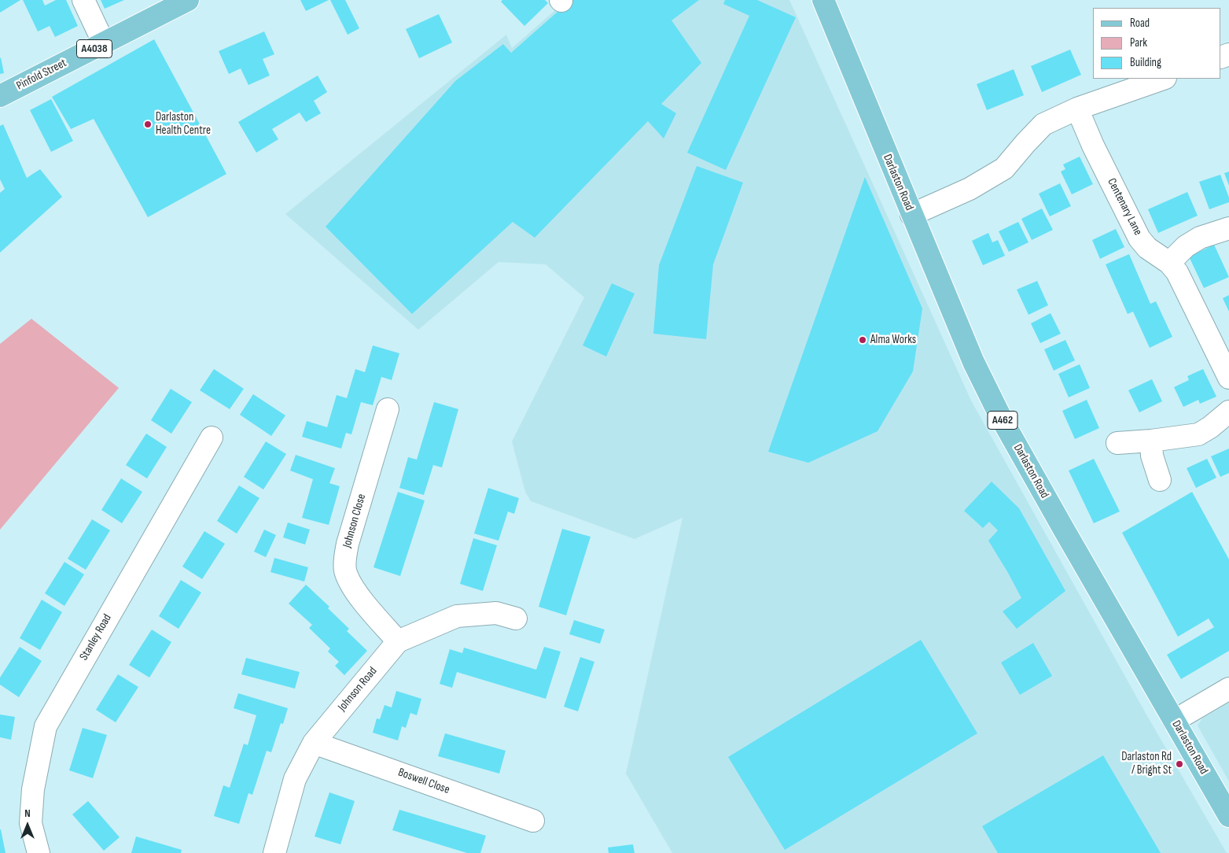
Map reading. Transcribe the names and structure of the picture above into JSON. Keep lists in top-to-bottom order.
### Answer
{
  "streets": {
    "main road": [
      "A4038",
      "Pinfold Street",
      "Darlaston Road",
      "A462"
    ],
    "street": [
      "Centenary Lane",
      "Johnson Close",
      "Stanley Road",
      "Johnson Road",
      "Boswell Close"
    ]
  },
  "crossings": [
    ["Johnson Close", "Johnson Road"],
    ["Johnson Road", "Boswell Close"]
  ],
  "places": ["Darlaston Health Centre", "Alma Works", "Darlaston Rd / Bright St"],
  "legend": ["Road", "Park", "Building"],
  "north": "top"
}
